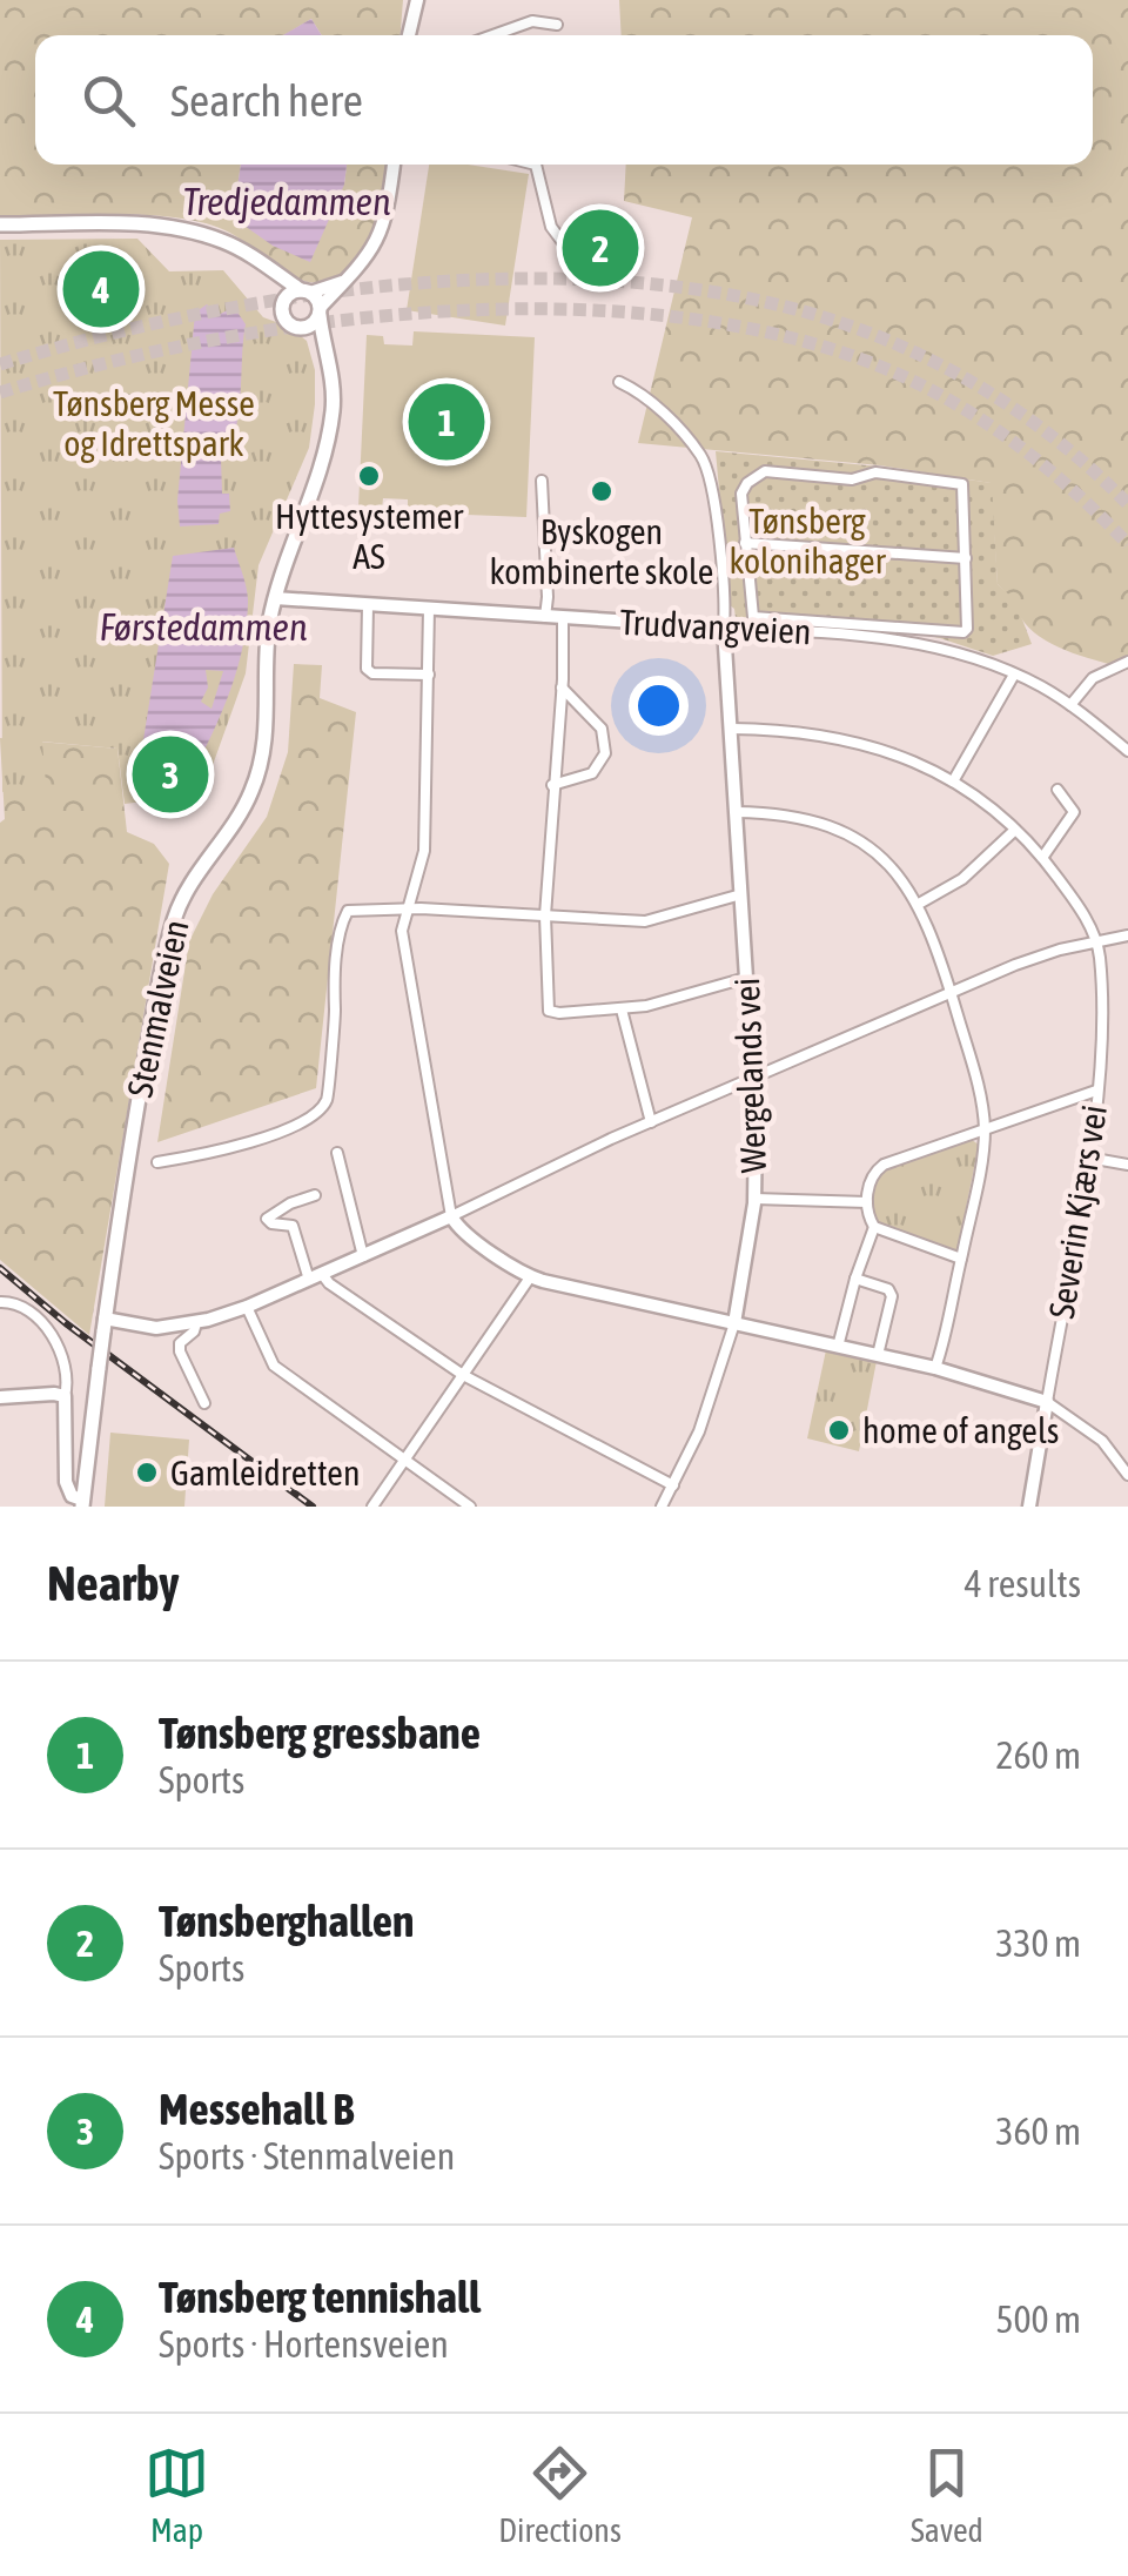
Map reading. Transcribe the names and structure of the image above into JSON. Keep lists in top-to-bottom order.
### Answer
{
  "streets": {
    "main road": [
      "Trudvangveien",
      "Stenmalveien",
      "Wergelands vei",
      "Severin Kjærs vei"
    ]
  },
  "crossings": [
    ["Trudvangveien", "Stenmalveien"],
    ["Trudvangveien", "Wergelands vei"],
    ["Wergelands vei", "Severin Kjærs vei"]
  ],
  "water": ["Tredjedammen", "Førstedammen"],
  "parks": ["Tønsberg Messe og Idrettspark", "Tønsberg kolonihager"],
  "places": [
    "Hyttesystemer AS",
    "Byskogen kombinerte skole",
    "home of angels",
    "Gamleidretten"
  ],
  "page": {
    "search": "Search here",
    "pins": [
      "2",
      "4",
      "1",
      "3"
    ],
    "heading": ["Nearby", "4 results"],
    "list": [
      {
        "mark": "1",
        "name": "Tønsberg gressbane",
        "note": "Sports",
        "value": "260 m"
      },
      {
        "mark": "2",
        "name": "Tønsberghallen",
        "note": "Sports",
        "value": "330 m"
      },
      {
        "mark": "3",
        "name": "Messehall B",
        "note": "Sports · Stenmalveien",
        "value": "360 m"
      },
      {
        "mark": "4",
        "name": "Tønsberg tennishall",
        "note": "Sports · Hortensveien",
        "value": "500 m"
      }
    ],
    "nav": ["Map", "Directions", "Saved"]
  }
}
